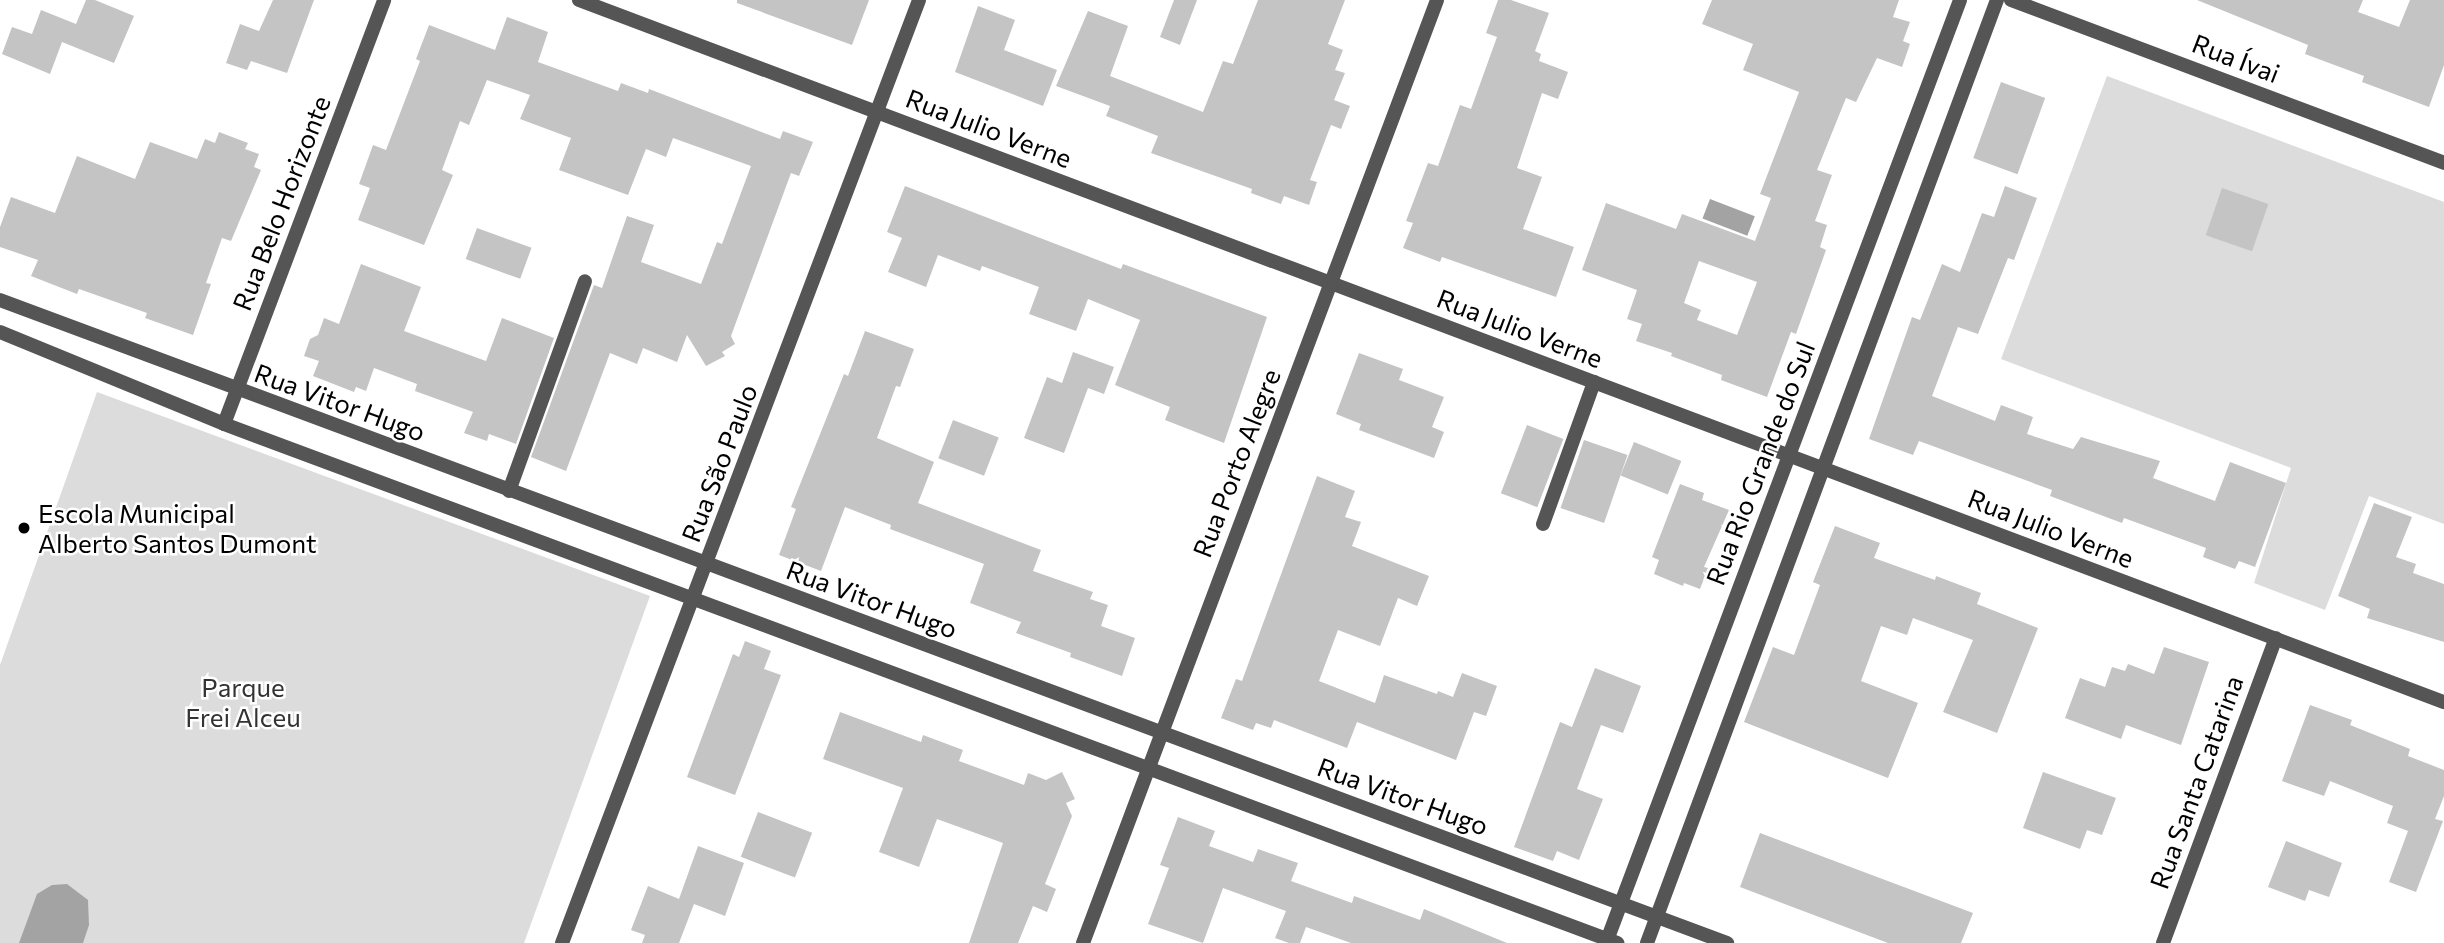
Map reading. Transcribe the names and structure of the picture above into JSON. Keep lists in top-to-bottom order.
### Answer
{
  "streets": {
    "street": [
      "Rua Ívai",
      "Rua Julio Verne",
      "Rua Belo Horizonte",
      "Rua Vitor Hugo",
      "Rua São Paulo",
      "Rua Porto Alegre",
      "Rua Rio Grande do Sul",
      "Rua Santa Catarina"
    ]
  },
  "crossings": [
    ["Rua Julio Verne", "Rua São Paulo"],
    ["Rua Julio Verne", "Rua Porto Alegre"],
    ["Rua Julio Verne", "Rua Rio Grande do Sul"],
    ["Rua Julio Verne", "Rua Santa Catarina"],
    ["Rua Belo Horizonte", "Rua Vitor Hugo"],
    ["Rua Vitor Hugo", "Rua São Paulo"],
    ["Rua Vitor Hugo", "Rua Porto Alegre"],
    ["Rua Vitor Hugo", "Rua Rio Grande do Sul"]
  ],
  "parks": ["Parque Frei Alceu"],
  "places": ["Escola Municipal Alberto Santos Dumont"]
}
